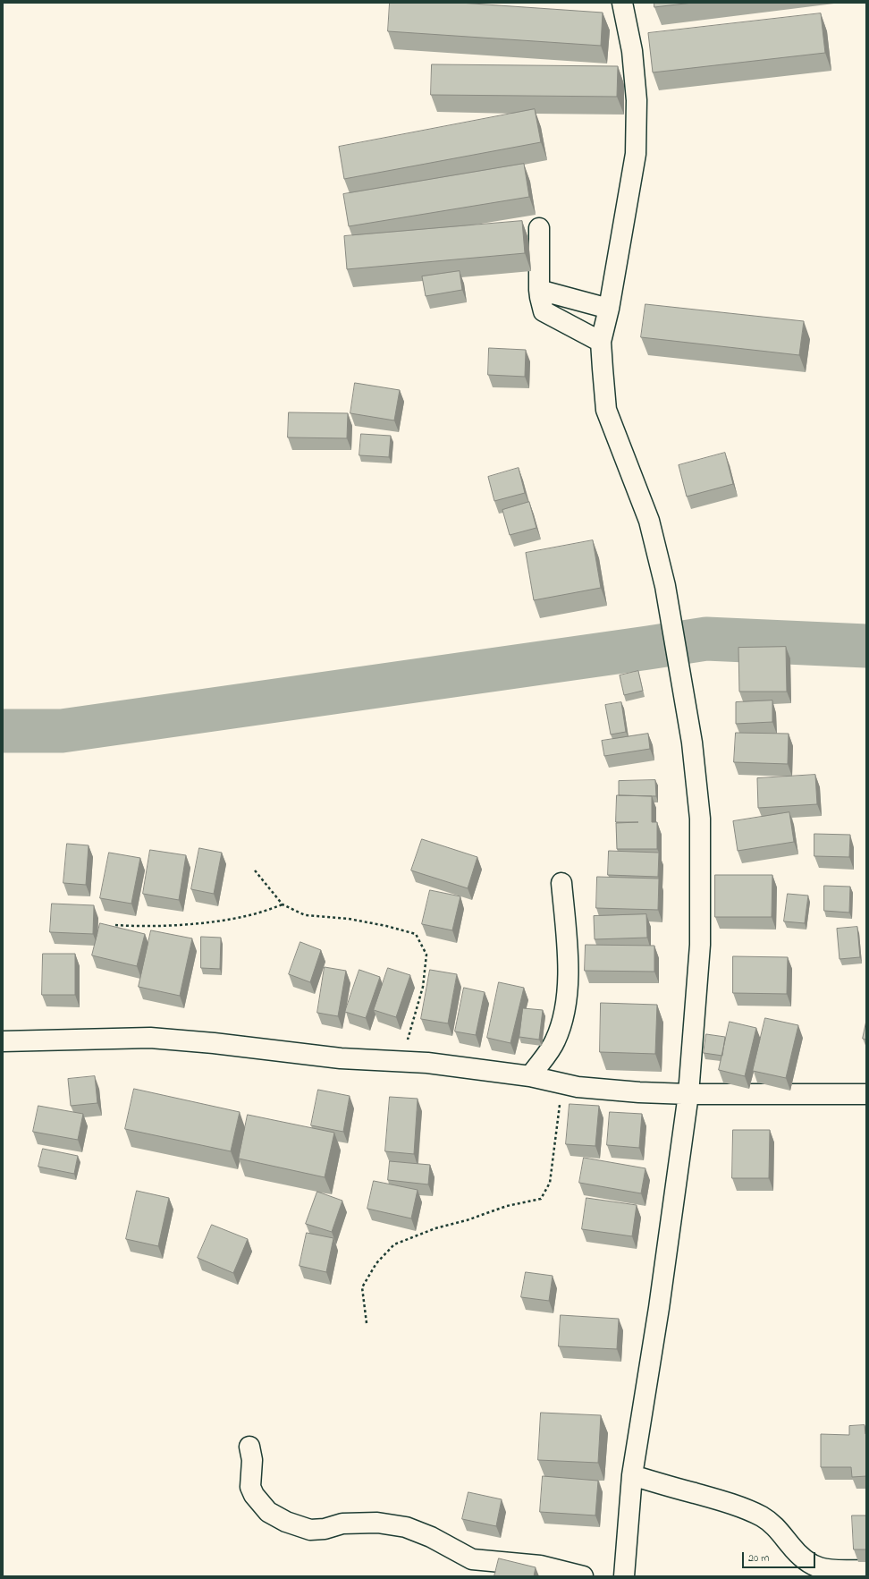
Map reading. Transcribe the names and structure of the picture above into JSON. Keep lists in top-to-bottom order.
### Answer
{
  "scale_bar": "20 m"
}
